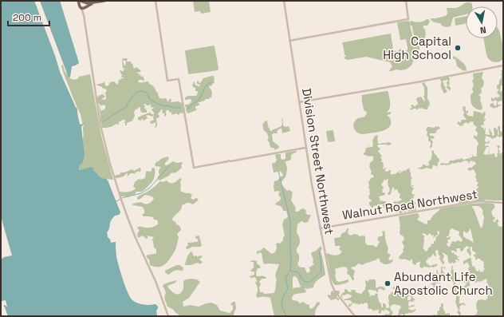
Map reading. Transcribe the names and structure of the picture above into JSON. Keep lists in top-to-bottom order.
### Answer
{
  "streets": {
    "street": ["Division Street Northwest", "Walnut Road Northwest"]
  },
  "crossings": [
    ["Division Street Northwest", "Walnut Road Northwest"]
  ],
  "places": ["Capital High School", "Abundant Life Apostolic Church"],
  "scale_bar": "200 m",
  "north": "bottom"
}
